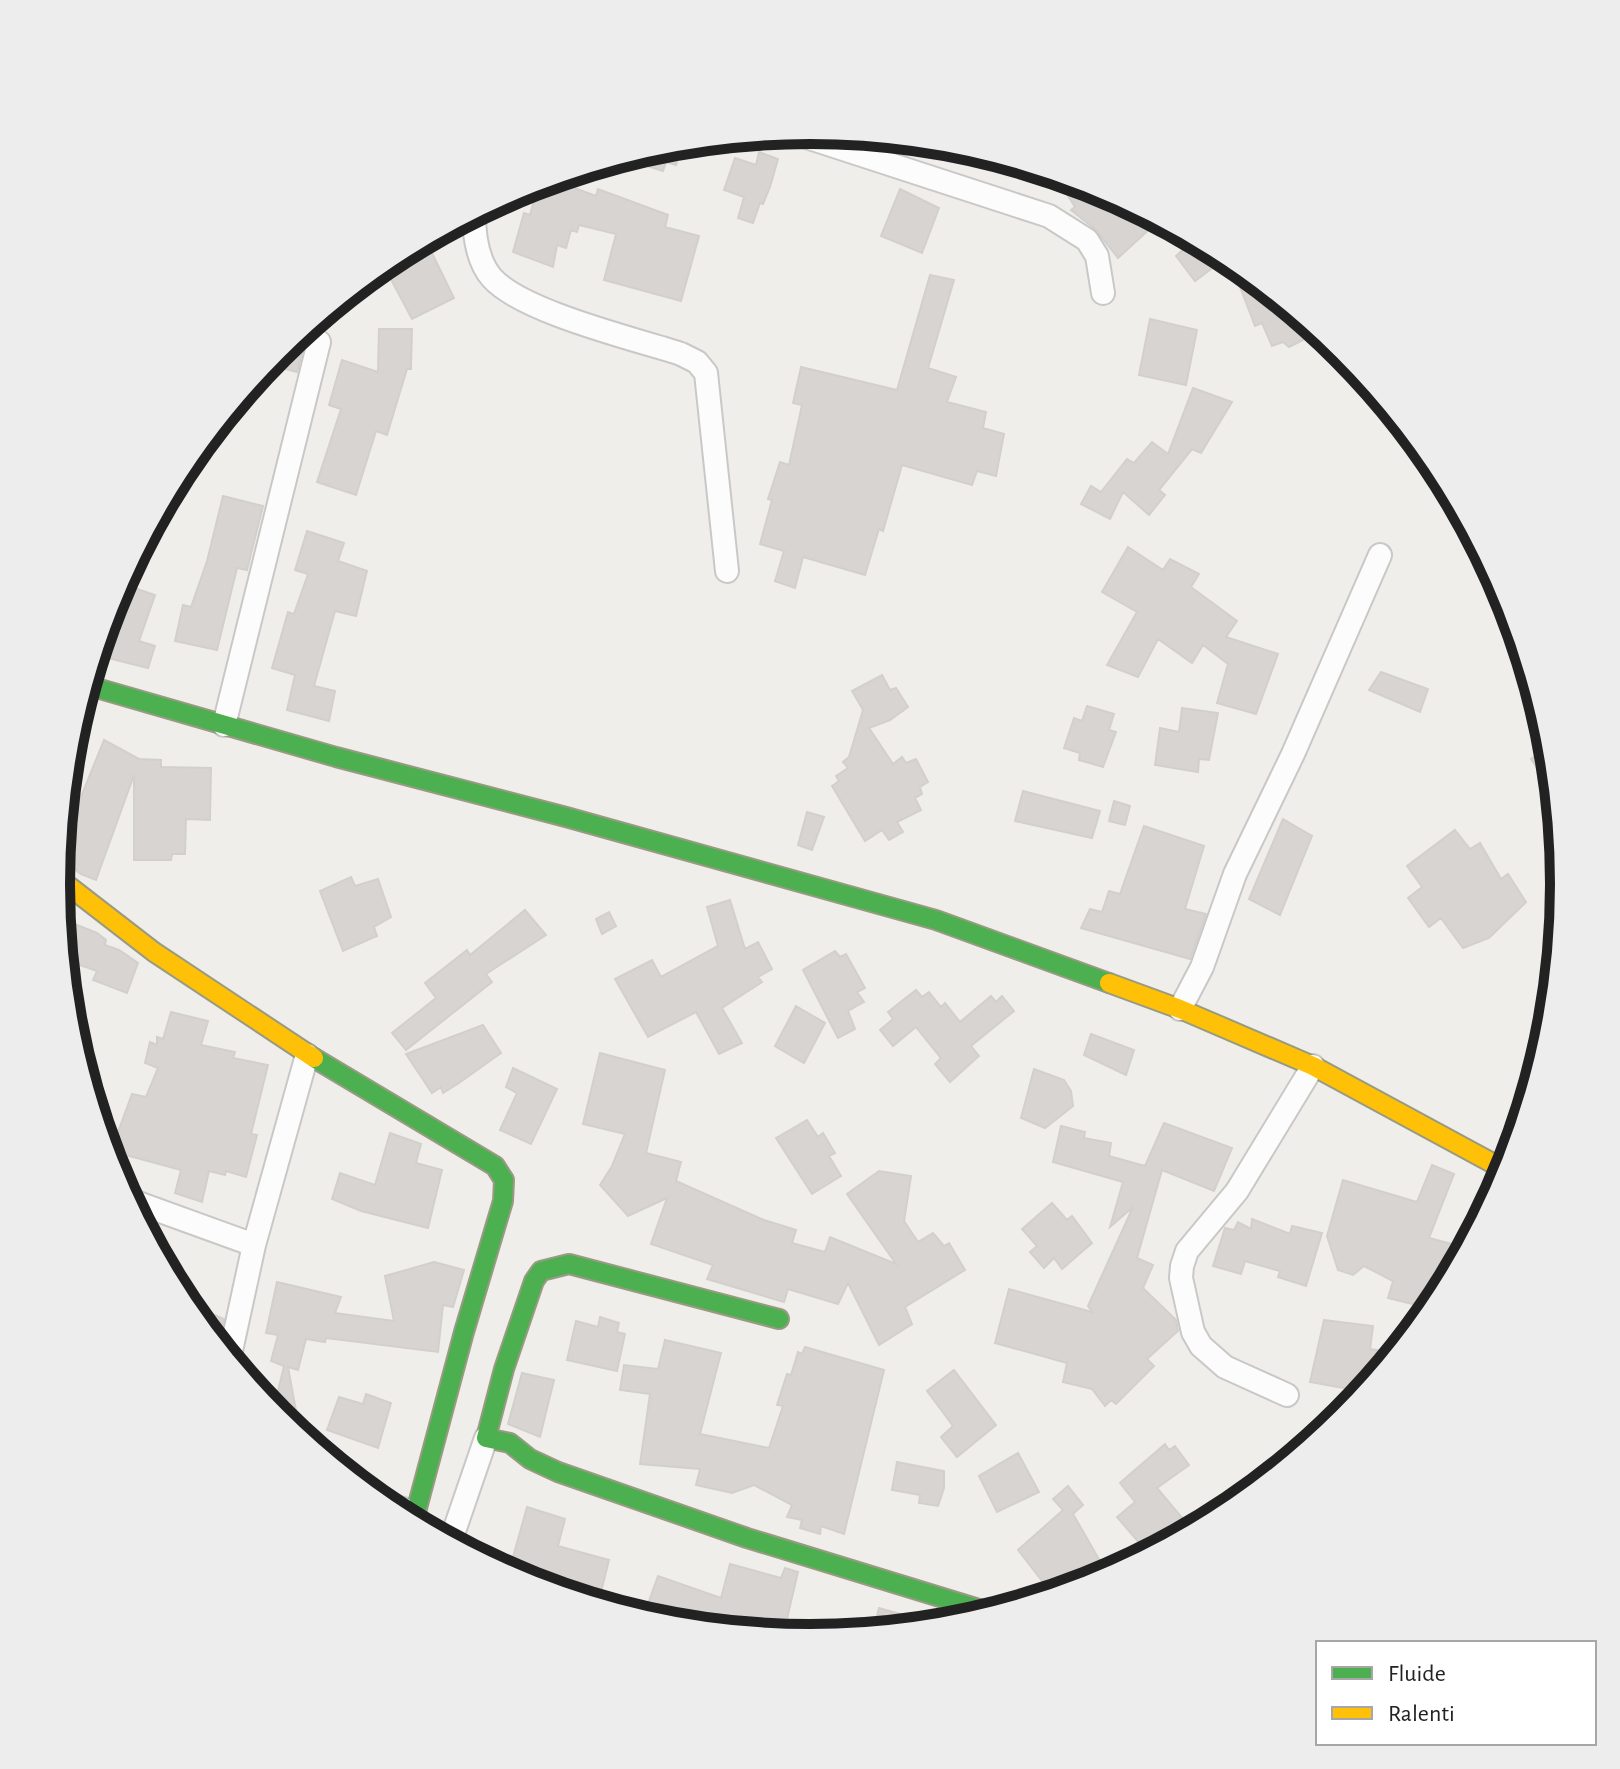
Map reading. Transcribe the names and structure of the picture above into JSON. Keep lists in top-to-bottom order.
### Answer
{
  "legend": ["Fluide", "Ralenti"]
}
